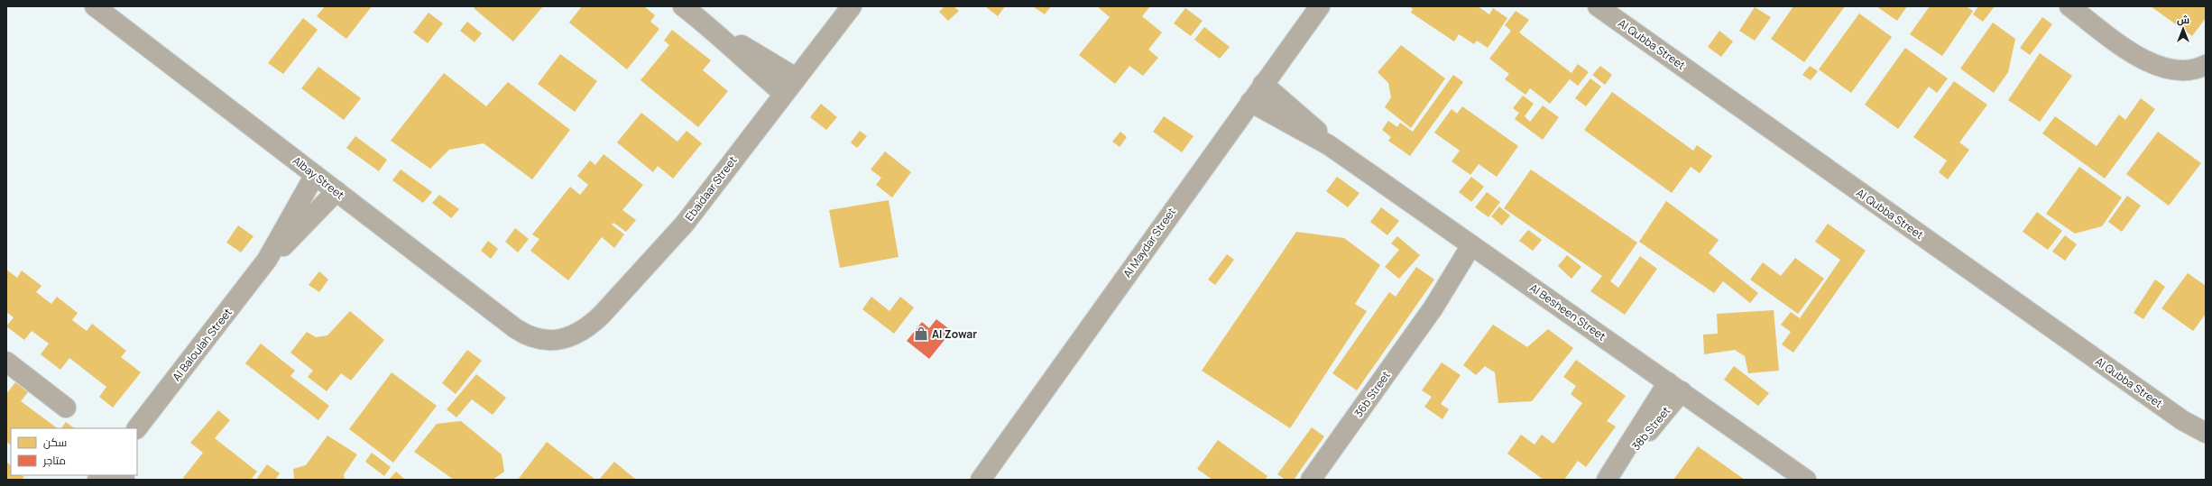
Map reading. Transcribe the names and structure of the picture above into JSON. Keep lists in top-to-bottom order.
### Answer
{
  "streets": {
    "street": [
      "Al Qubba Street",
      "Albay Street",
      "Ebaidaar Street",
      "Al Maydar Street",
      "Al Besheen Street",
      "Al Baloulah Street",
      "36b Street",
      "38b Street"
    ]
  },
  "crossings": [
    ["Albay Street", "Ebaidaar Street"],
    ["Albay Street", "Al Baloulah Street"],
    ["Al Maydar Street", "Al Besheen Street"],
    ["Al Besheen Street", "36b Street"],
    ["Al Besheen Street", "38b Street"]
  ],
  "places": {
    "shop": ["Al Zowar"]
  },
  "legend": ["سكن", "متاجر"],
  "north": "top"
}
